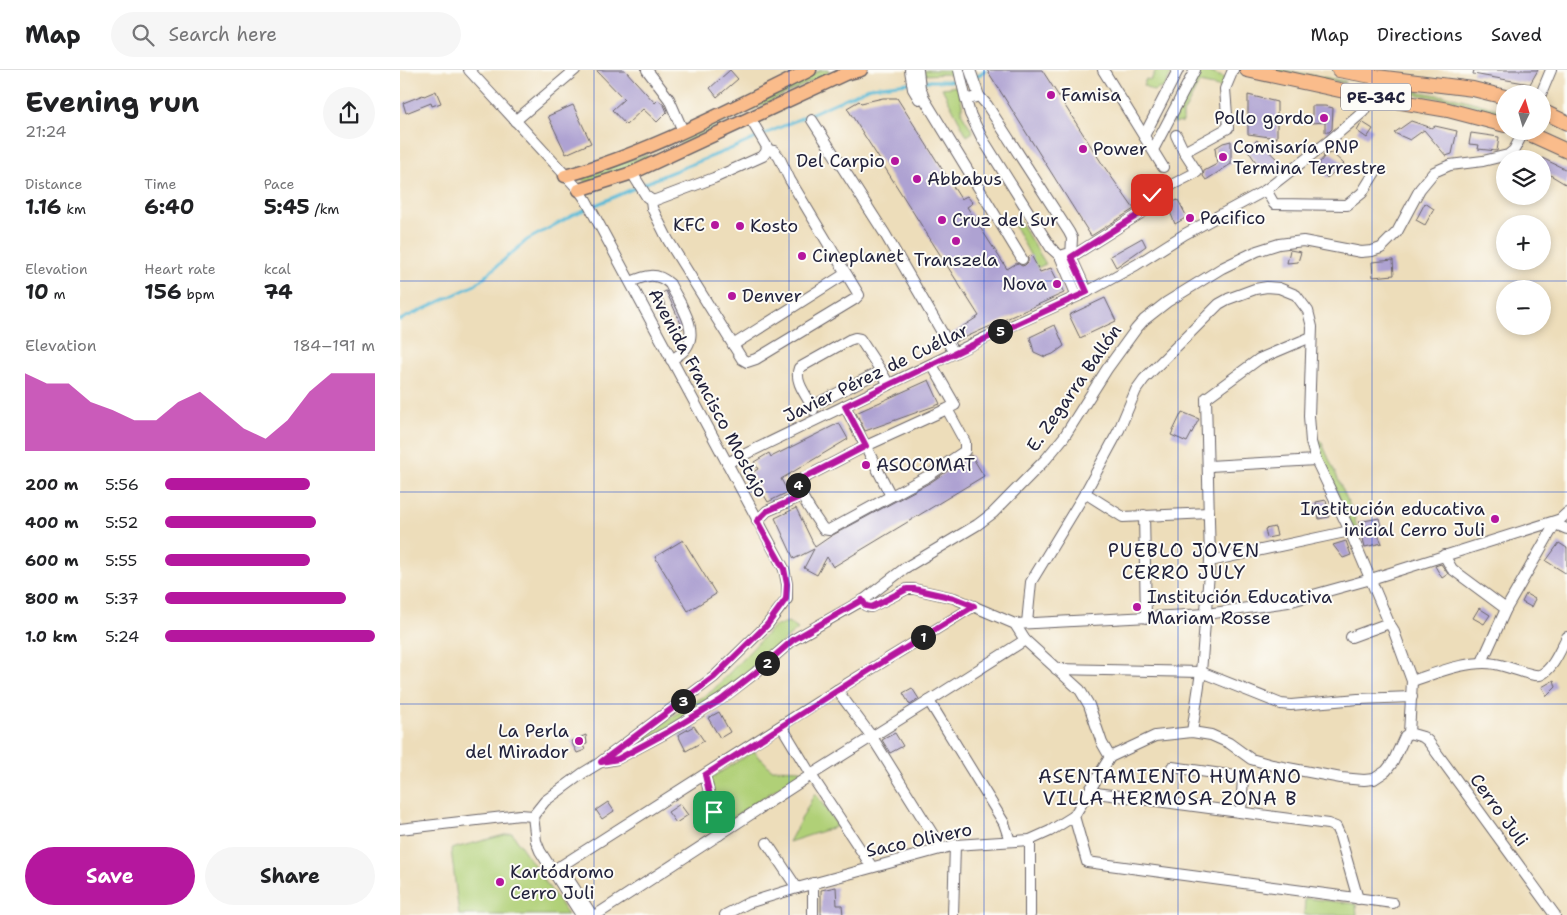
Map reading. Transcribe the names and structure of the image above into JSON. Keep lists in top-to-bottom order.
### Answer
{
  "streets": {
    "highway": ["PE-34C"],
    "street": [
      "Javier Pérez de Cuéllar",
      "E. Zegarra Ballón",
      "Avenida Francisco Mostajo",
      "Cerro Juli",
      "Saco Olivero"
    ]
  },
  "crossings": [
    ["PE-34C", "Javier Pérez de Cuéllar"],
    ["Javier Pérez de Cuéllar", "Avenida Francisco Mostajo"],
    ["E. Zegarra Ballón", "Avenida Francisco Mostajo"]
  ],
  "districts": ["PUEBLO JOVEN CERRO JULY", "ASENTAMIENTO HUMANO VILLA HERMOSA ZONA B"],
  "places": [
    "Famisa",
    "Pollo gordo",
    "Power",
    "Comisaría PNP Termina Terrestre",
    "Del Carpio",
    "Abbabus",
    "Pacifico",
    "Cruz del Sur",
    "KFC",
    "Kosto",
    "Transzela",
    "Cineplanet",
    "Nova",
    "Denver",
    "ASOCOMAT",
    "Institución educativa inicial Cerro Juli",
    "Institución Educativa Mariam Rosse",
    "La Perla del Mirador",
    "Kartódromo Cerro Juli"
  ],
  "north": "top",
  "page": {
    "header": "Map",
    "search": "Search here",
    "nav": ["Map", "Directions", "Saved"],
    "heading": ["Evening run", "21:24"],
    "map_buttons": ["+", "−"],
    "stats": [
      ["Distance", "1.16 km"],
      ["Time", "6:40"],
      ["Pace", "5:45 /km"],
      ["Elevation", "10 m"],
      ["Heart rate", "156 bpm"],
      ["kcal", "74"]
    ],
    "pins": [
      "5",
      "4",
      "1",
      "2",
      "3"
    ],
    "chart": ["Elevation", "184–191 m"],
    "list": [
      {
        "name": "200 m",
        "note": "5:56"
      },
      {
        "name": "400 m",
        "note": "5:52"
      },
      {
        "name": "600 m",
        "note": "5:55"
      },
      {
        "name": "800 m",
        "note": "5:37"
      },
      {
        "name": "1.0 km",
        "note": "5:24"
      }
    ],
    "buttons": ["Save", "Share"]
  }
}
